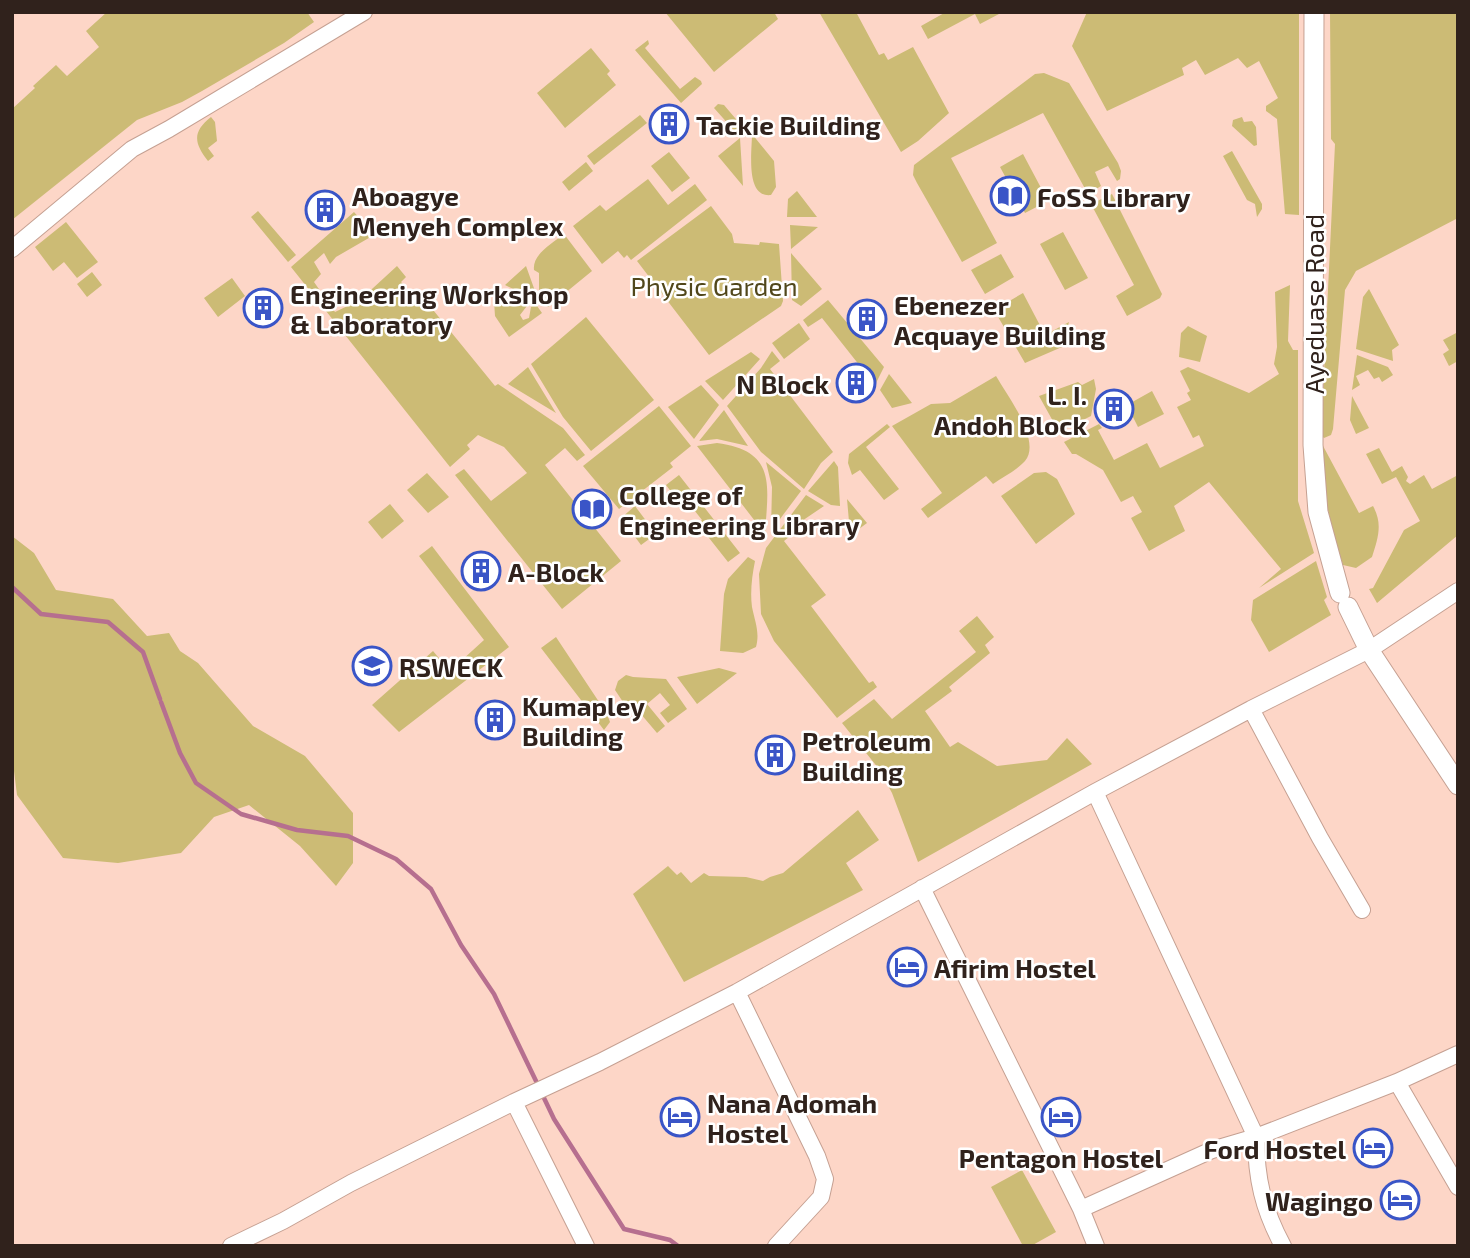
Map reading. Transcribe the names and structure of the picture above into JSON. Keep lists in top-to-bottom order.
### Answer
{
  "streets": {
    "street": ["Ayeduase Road"]
  },
  "parks": ["Physic Garden"],
  "places": {
    "building": [
      "Tackie Building",
      "Aboagye Menyeh Complex",
      "Engineering Workshop & Laboratory",
      "Ebenezer Acquaye Building",
      "N Block",
      "L. I. Andoh Block",
      "A-Block",
      "Kumapley Building",
      "Petroleum Building"
    ],
    "library": ["FoSS Library", "College of Engineering Library"],
    "school or university": ["RSWECK"],
    "hotel": [
      "Afirim Hostel",
      "Nana Adomah Hostel",
      "Pentagon Hostel",
      "Ford Hostel",
      "Wagingo"
    ]
  }
}
